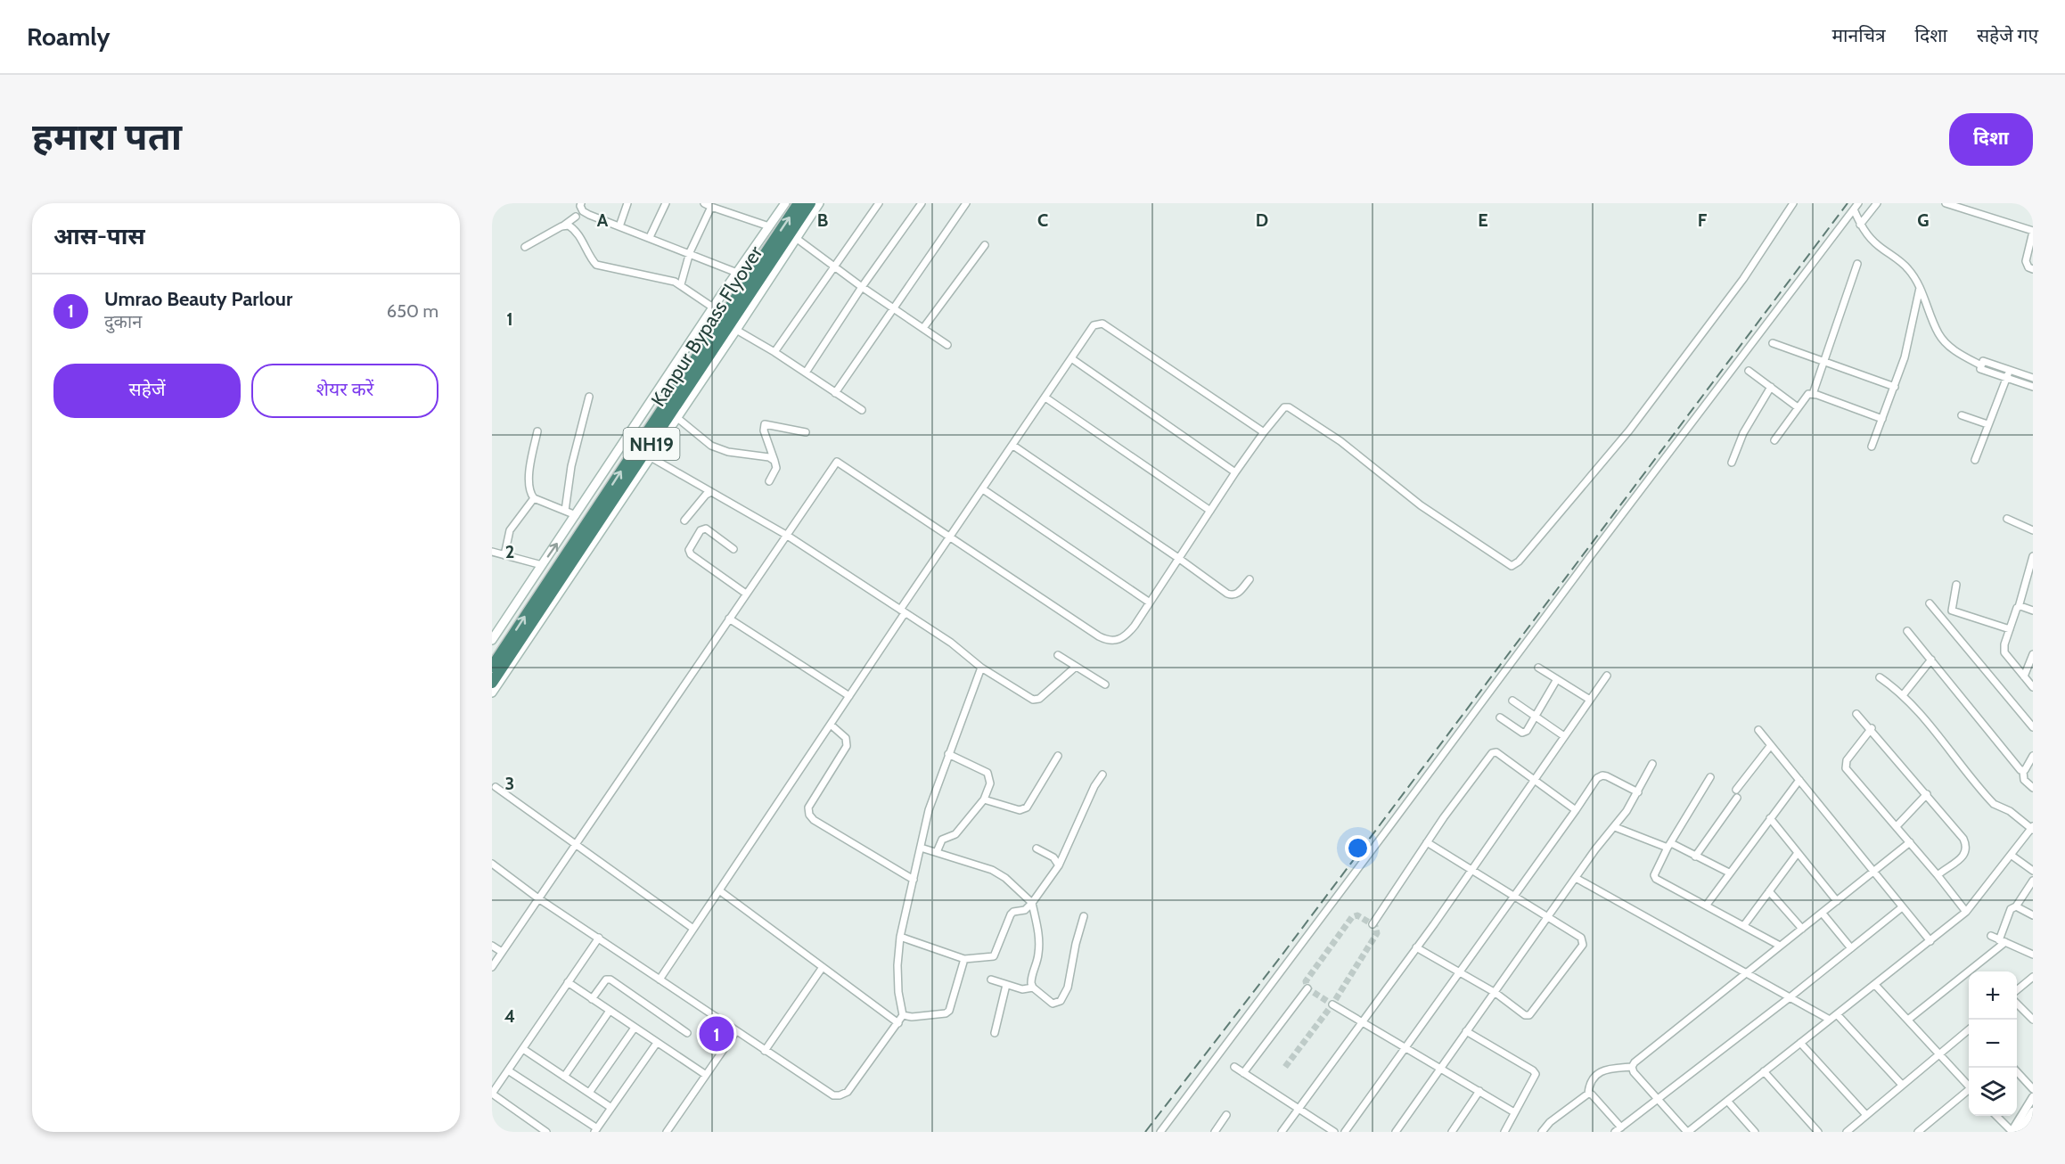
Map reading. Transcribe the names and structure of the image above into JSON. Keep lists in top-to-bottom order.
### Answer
{
  "streets": {
    "highway": ["Kanpur Bypass Flyover", "NH19"]
  },
  "page": {
    "header": "Roamly",
    "nav": ["मानचित्र", "दिशा", "सहेजे गए"],
    "title": "हमारा पता",
    "buttons": [
      "दिशा",
      ["सहेजें", "शेयर करें"]
    ],
    "heading": "आस-पास",
    "list": [
      {
        "mark": "1",
        "name": "Umrao Beauty Parlour",
        "note": "दुकान",
        "value": "650 m"
      }
    ],
    "map_buttons": ["+", "−"],
    "pins": "1"
  },
  "grid": {
    "columns": [
      "A",
      "B",
      "C",
      "D",
      "E",
      "F",
      "G"
    ],
    "rows": [
      "1",
      "2",
      "3",
      "4"
    ]
  }
}
